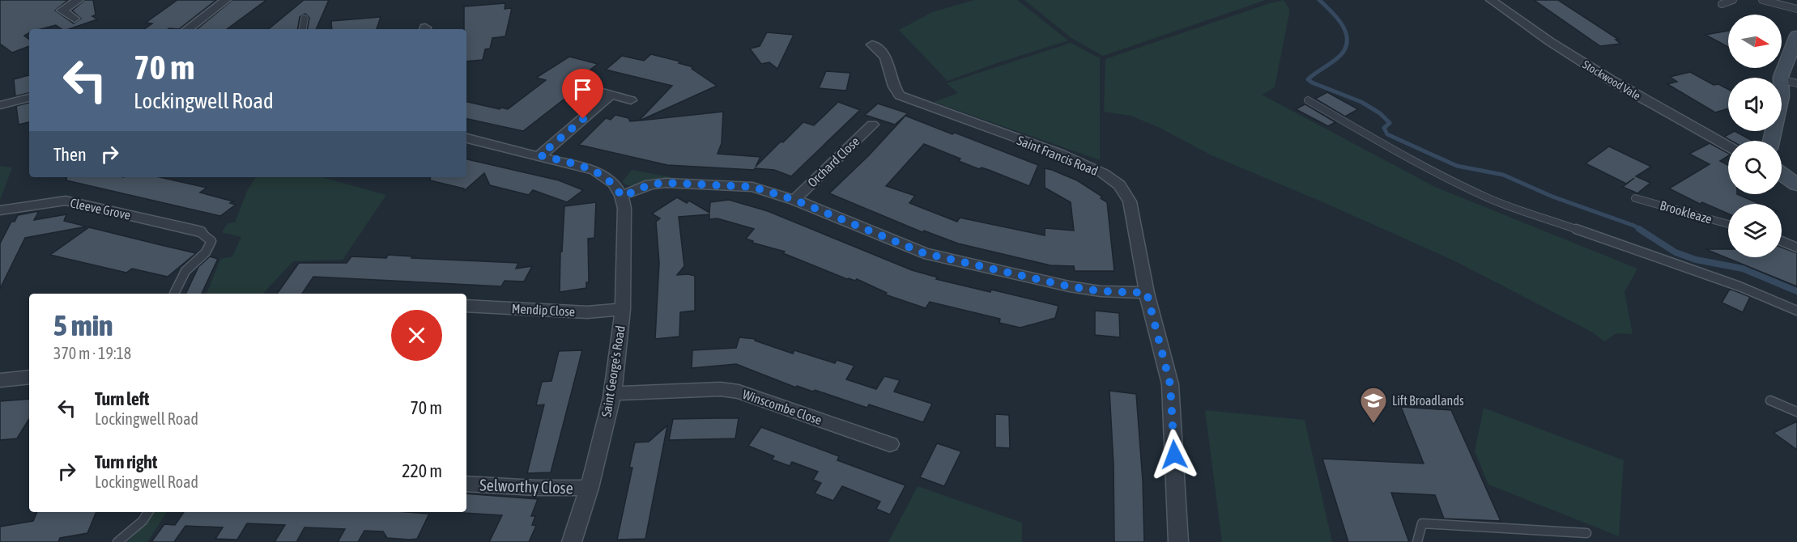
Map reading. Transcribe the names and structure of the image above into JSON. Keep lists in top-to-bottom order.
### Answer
{
  "streets": {
    "street": [
      "Stockwood Vale",
      "Saint Francis Road",
      "Orchard Close",
      "Cleeve Grove",
      "Mendip Close",
      "Saint George's Road",
      "Winscombe Close",
      "Selworthy Close"
    ],
    "lane": ["Brookleaze"]
  },
  "crossings": [
    ["Mendip Close", "Saint George's Road"],
    ["Saint George's Road", "Winscombe Close"],
    ["Saint George's Road", "Selworthy Close"]
  ],
  "places": {
    "school or university": ["Lift Broadlands"]
  },
  "north": "right",
  "page": {
    "turn": ["70 m", "Lockingwell Road"],
    "then": "Then",
    "heading": ["5 min", "370 m · 19:18"],
    "list": [
      {
        "name": "Turn left",
        "note": "Lockingwell Road",
        "value": "70 m"
      },
      {
        "name": "Turn right",
        "note": "Lockingwell Road",
        "value": "220 m"
      }
    ]
  }
}
